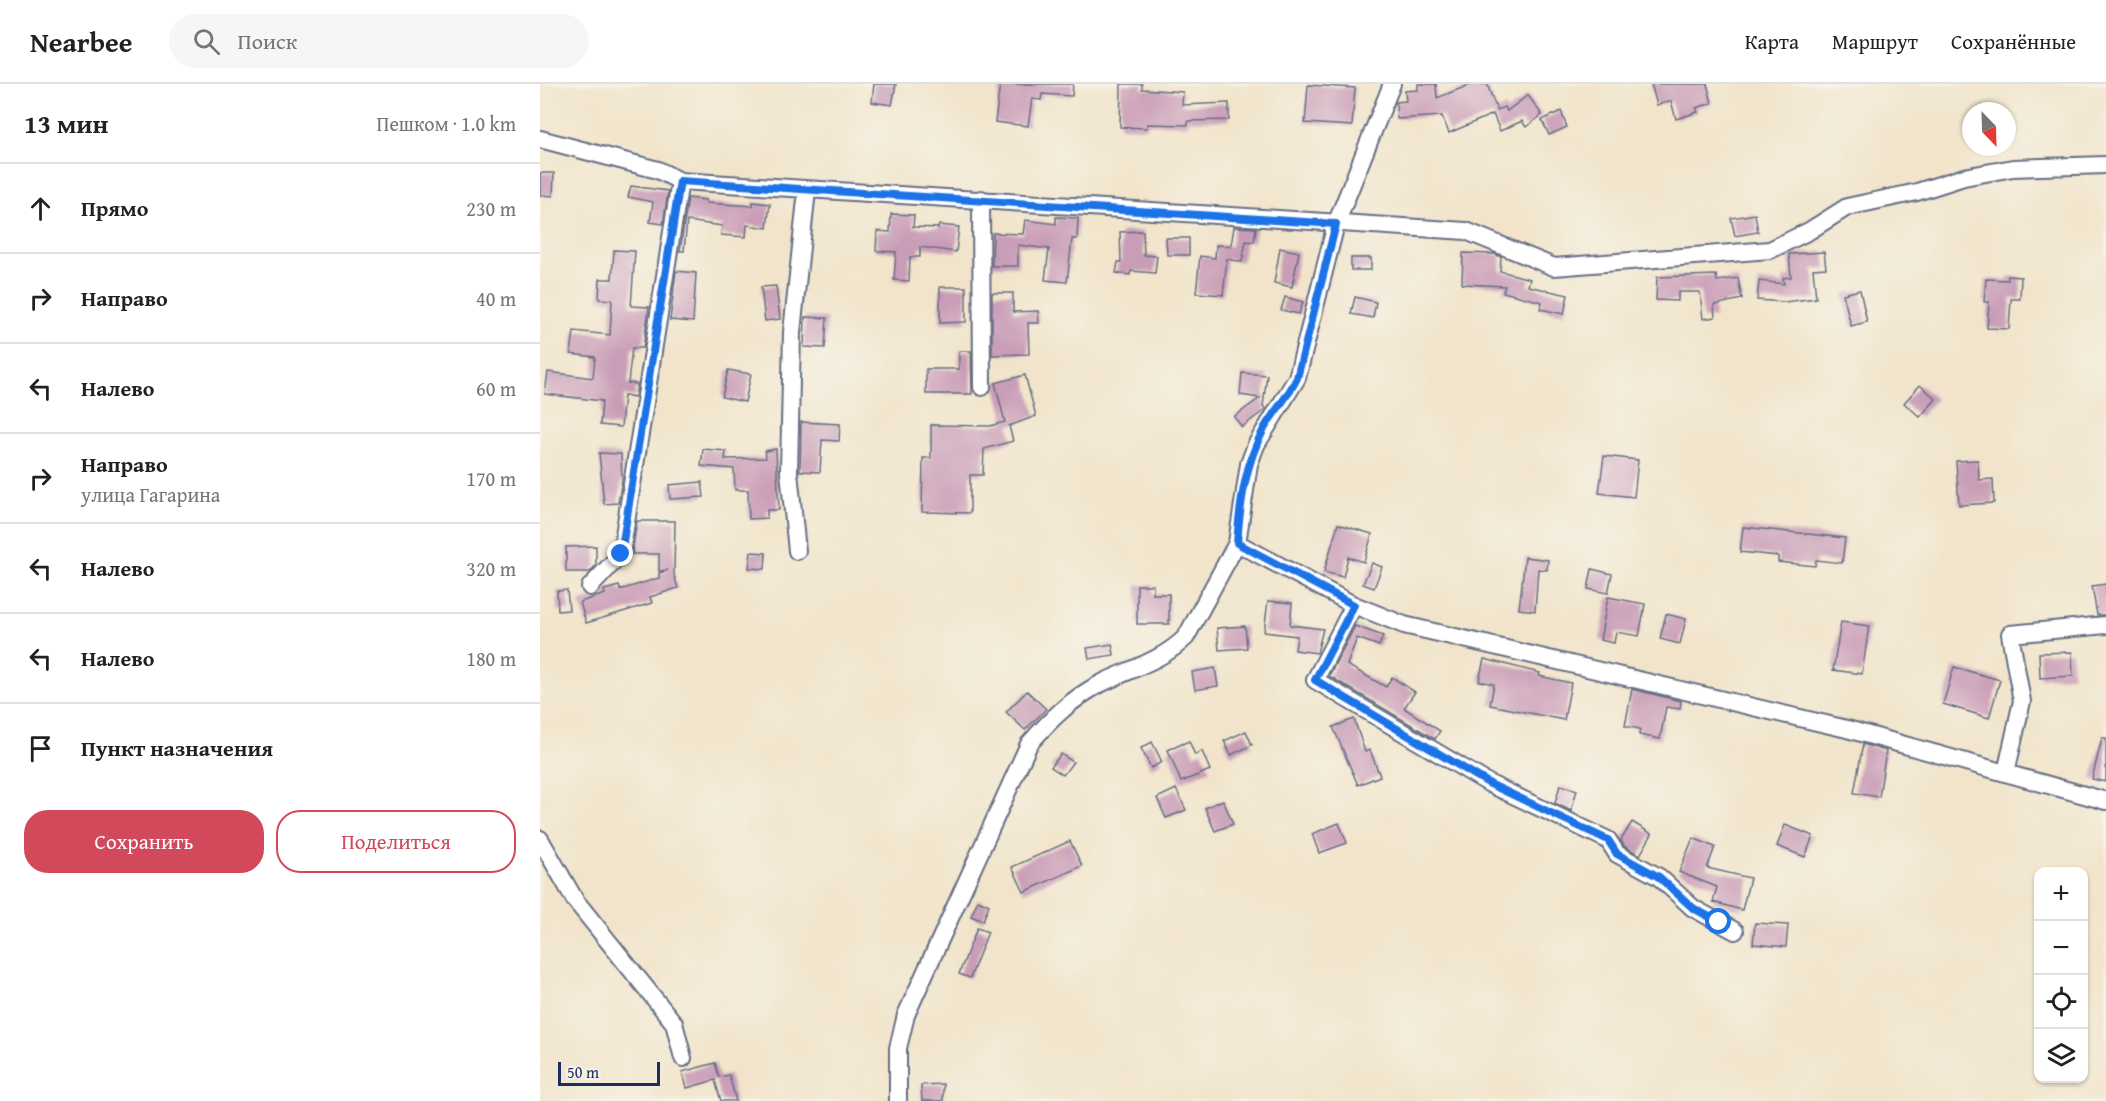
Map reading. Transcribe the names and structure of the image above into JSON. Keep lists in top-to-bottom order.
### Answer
{
  "scale_bar": "50 m",
  "north": "bottom right",
  "page": {
    "header": "Nearbee",
    "search": "Поиск",
    "nav": ["Карта", "Маршрут", "Сохранённые"],
    "heading": ["13 мин", "Пешком · 1.0 km"],
    "list": [
      ["Прямо", "230 m"],
      ["Направо", "40 m"],
      ["Налево", "60 m"],
      ["Направо", "улица Гагарина", "170 m"],
      ["Налево", "320 m"],
      ["Налево", "180 m"],
      "Пункт назначения"
    ],
    "buttons": ["Сохранить", "Поделиться"],
    "map_buttons": ["+", "−"],
    "scale": "50 m"
  }
}
